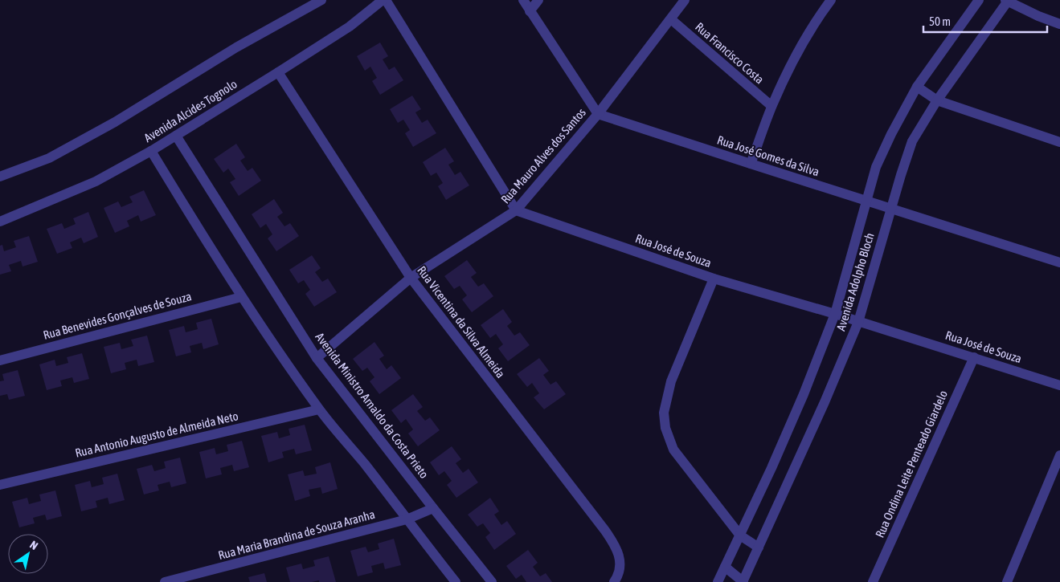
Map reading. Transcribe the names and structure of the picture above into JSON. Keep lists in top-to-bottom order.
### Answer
{
  "streets": {
    "street": [
      "Rua Francisco Costa",
      "Avenida Alcides Tognolo",
      "Rua Mauro Alves dos Santos",
      "Rua José Gomes da Silva",
      "Rua José de Souza",
      "Avenida Adolpho Bloch",
      "Rua Benevides Gonçalves de Souza",
      "Rua Vicentina da Silva Almeida",
      "Avenida Ministro Arnaldo da Costa Prieto",
      "Rua Antonio Augusto de Almeida Neto",
      "Rua Ondina Leite Penteado Giardelo",
      "Rua Maria Brandina de Souza Aranha"
    ]
  },
  "crossings": [
    ["Rua Francisco Costa", "Rua Mauro Alves dos Santos"],
    ["Avenida Alcides Tognolo", "Rua Vicentina da Silva Almeida"],
    ["Avenida Alcides Tognolo", "Avenida Ministro Arnaldo da Costa Prieto"],
    ["Rua Mauro Alves dos Santos", "Rua José Gomes da Silva"],
    ["Rua Mauro Alves dos Santos", "Rua José de Souza"],
    ["Rua Mauro Alves dos Santos", "Rua Vicentina da Silva Almeida"],
    ["Rua Mauro Alves dos Santos", "Avenida Ministro Arnaldo da Costa Prieto"],
    ["Rua José Gomes da Silva", "Avenida Adolpho Bloch"],
    ["Rua José de Souza", "Avenida Adolpho Bloch"],
    ["Rua José de Souza", "Rua Ondina Leite Penteado Giardelo"],
    ["Avenida Ministro Arnaldo da Costa Prieto", "Rua Maria Brandina de Souza Aranha"]
  ],
  "scale_bar": "50 m",
  "north": "top right"
}
